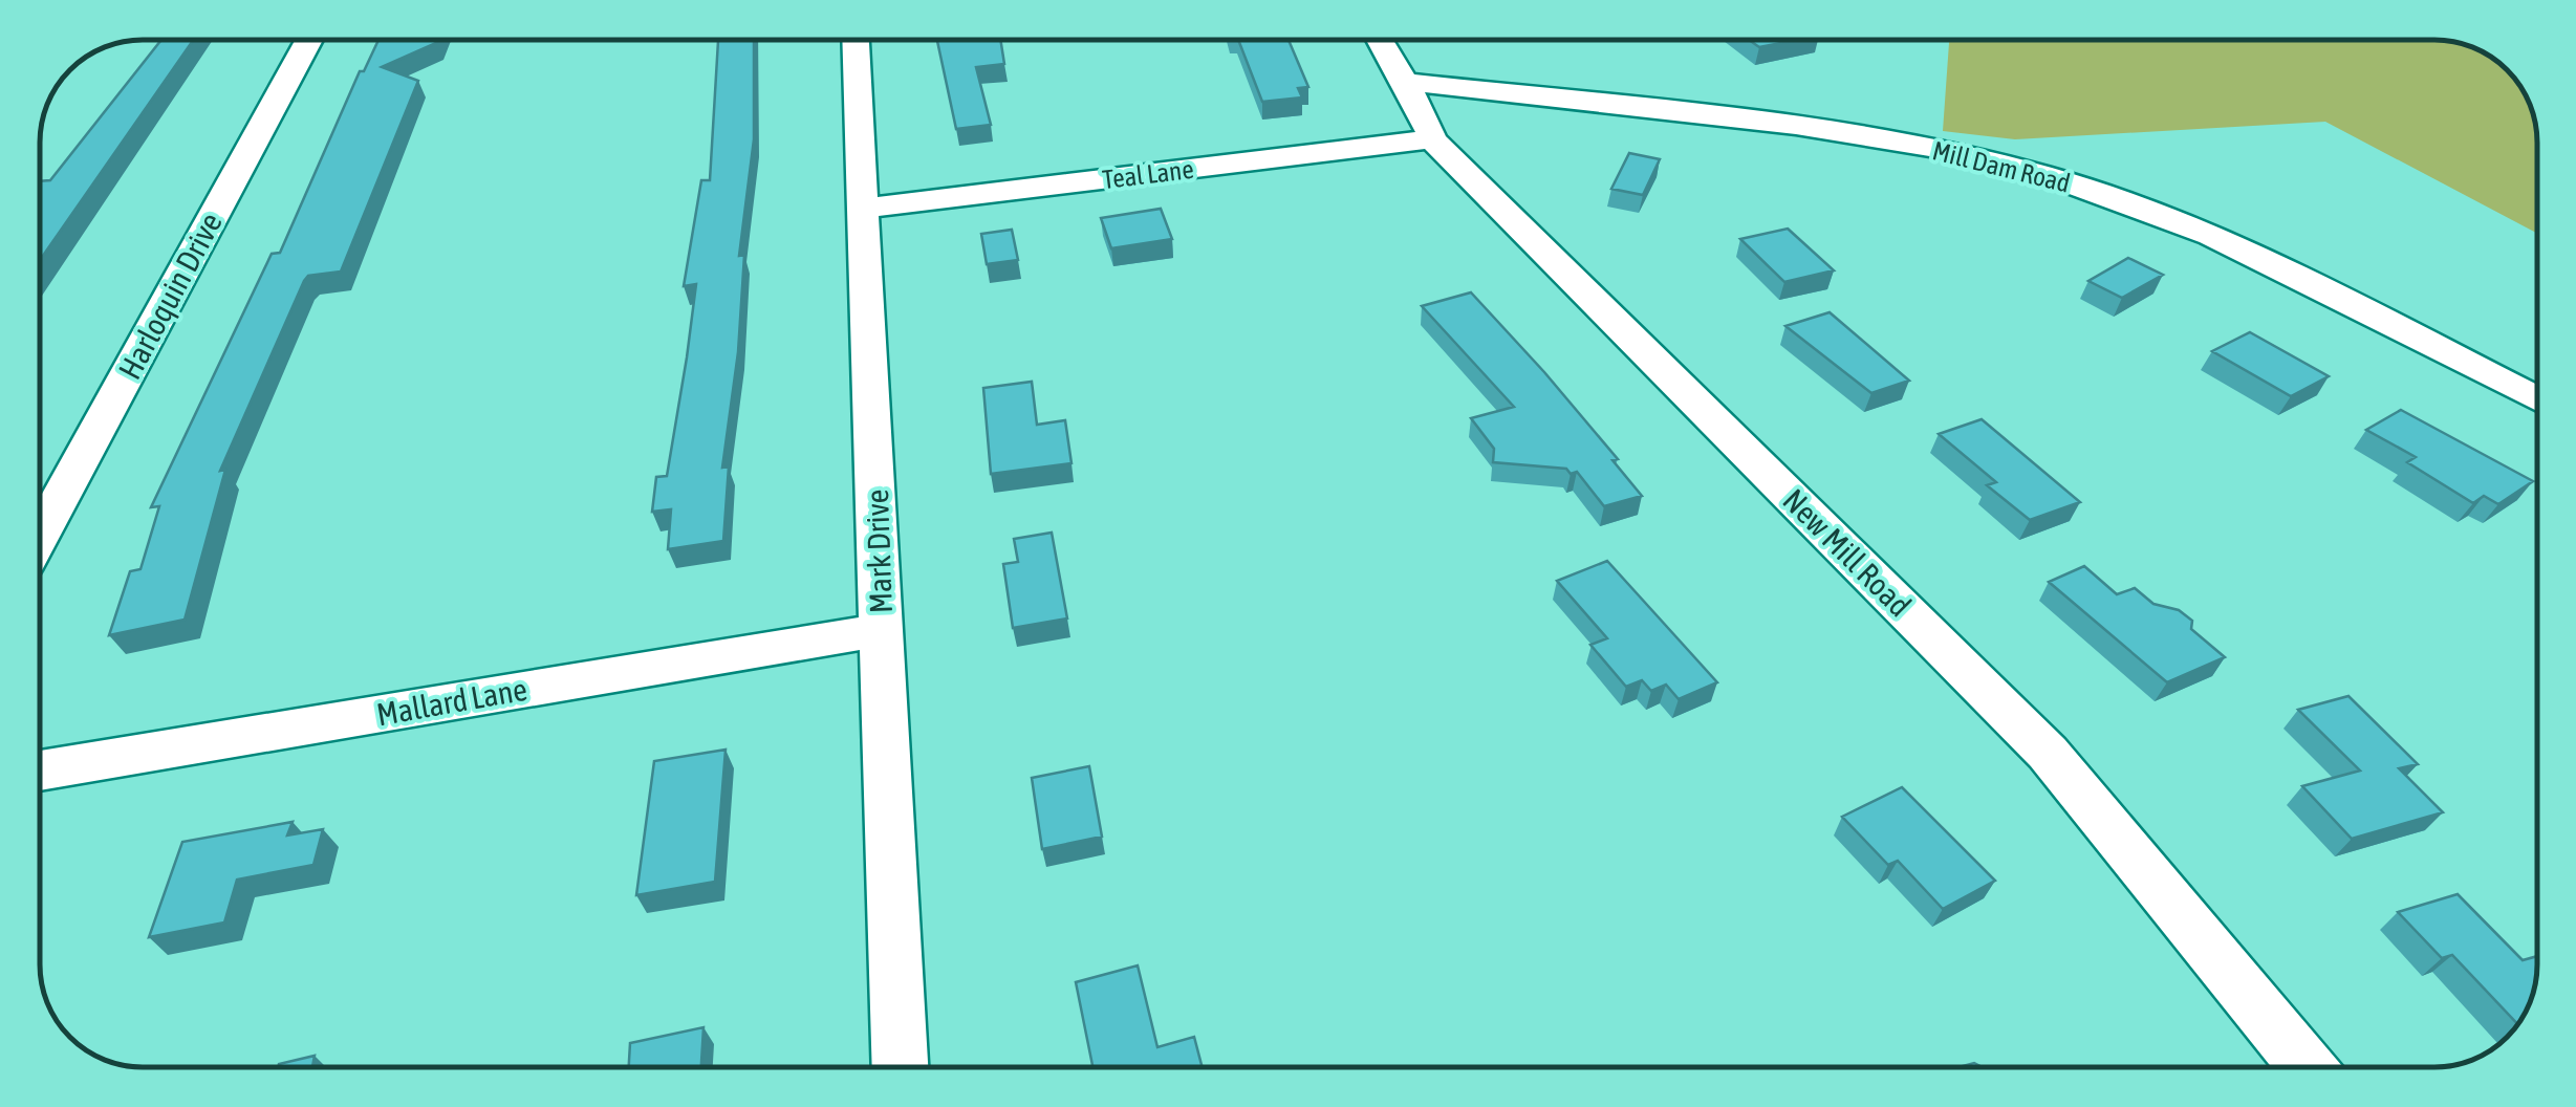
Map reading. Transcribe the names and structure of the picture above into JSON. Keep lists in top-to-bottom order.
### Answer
{
  "streets": {
    "street": [
      "Mill Dam Road",
      "Teal Lane",
      "Harloquin Drive",
      "Mark Drive",
      "New Mill Road",
      "Mallard Lane"
    ]
  },
  "crossings": [
    ["Mill Dam Road", "New Mill Road"],
    ["Teal Lane", "Mark Drive"],
    ["Teal Lane", "New Mill Road"],
    ["Mark Drive", "Mallard Lane"]
  ]
}
